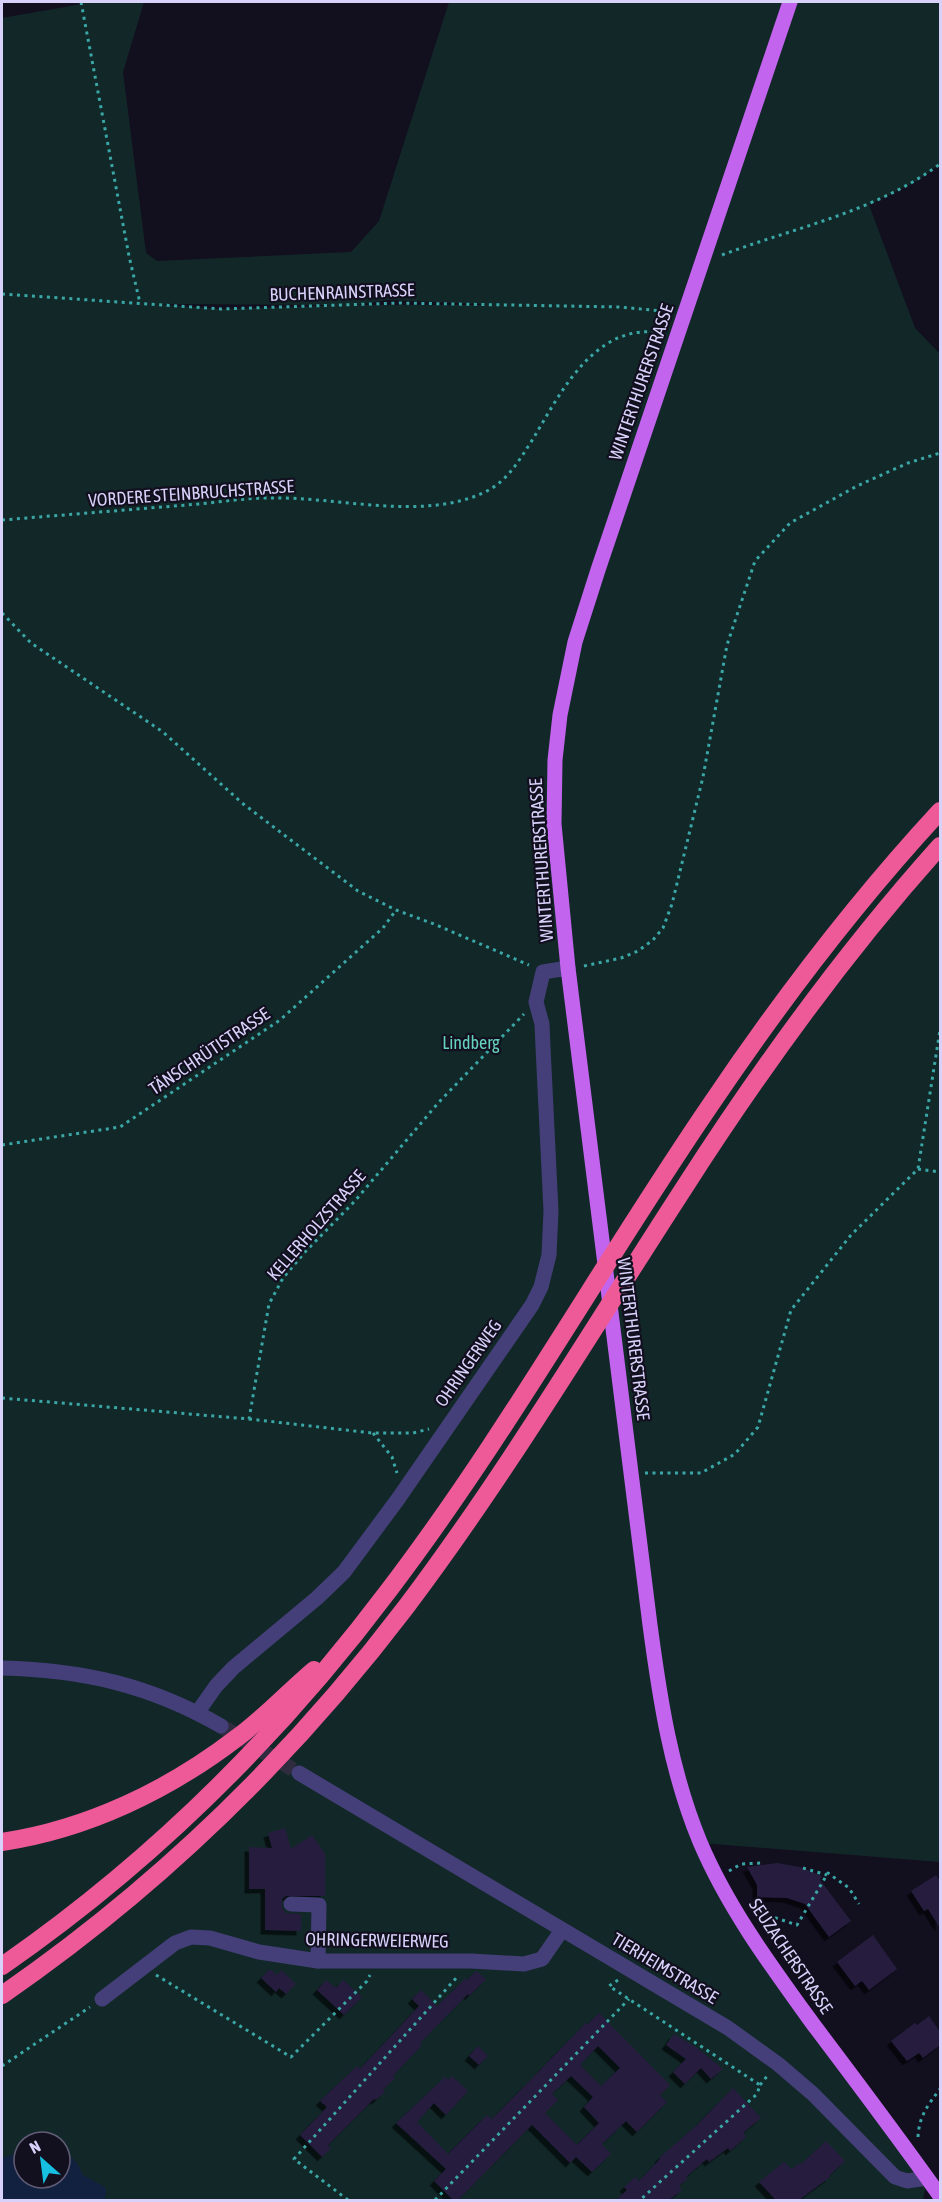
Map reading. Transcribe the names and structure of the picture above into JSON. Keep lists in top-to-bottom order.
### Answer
{
  "streets": {
    "main road": ["WINTERTHURERSTRASSE", "SEUZACHERSTRASSE"],
    "street": ["OHRINGERWEG", "OHRINGERWEIERWEG", "TIERHEIMSTRASSE"],
    "path": [
      "BUCHENRAINSTRASSE",
      "VORDERE STEINBRUCHSTRASSE",
      "TÄNSCHRÜTISTRASSE",
      "KELLERHOLZSTRASSE"
    ]
  },
  "crossings": [
    ["BUCHENRAINSTRASSE", "WINTERTHURERSTRASSE"],
    ["WINTERTHURERSTRASSE", "SEUZACHERSTRASSE"],
    ["KELLERHOLZSTRASSE", "OHRINGERWEG"],
    ["OHRINGERWEIERWEG", "TIERHEIMSTRASSE"],
    ["SEUZACHERSTRASSE", "TIERHEIMSTRASSE"]
  ],
  "parks": ["Lindberg"],
  "north": "top left"
}
